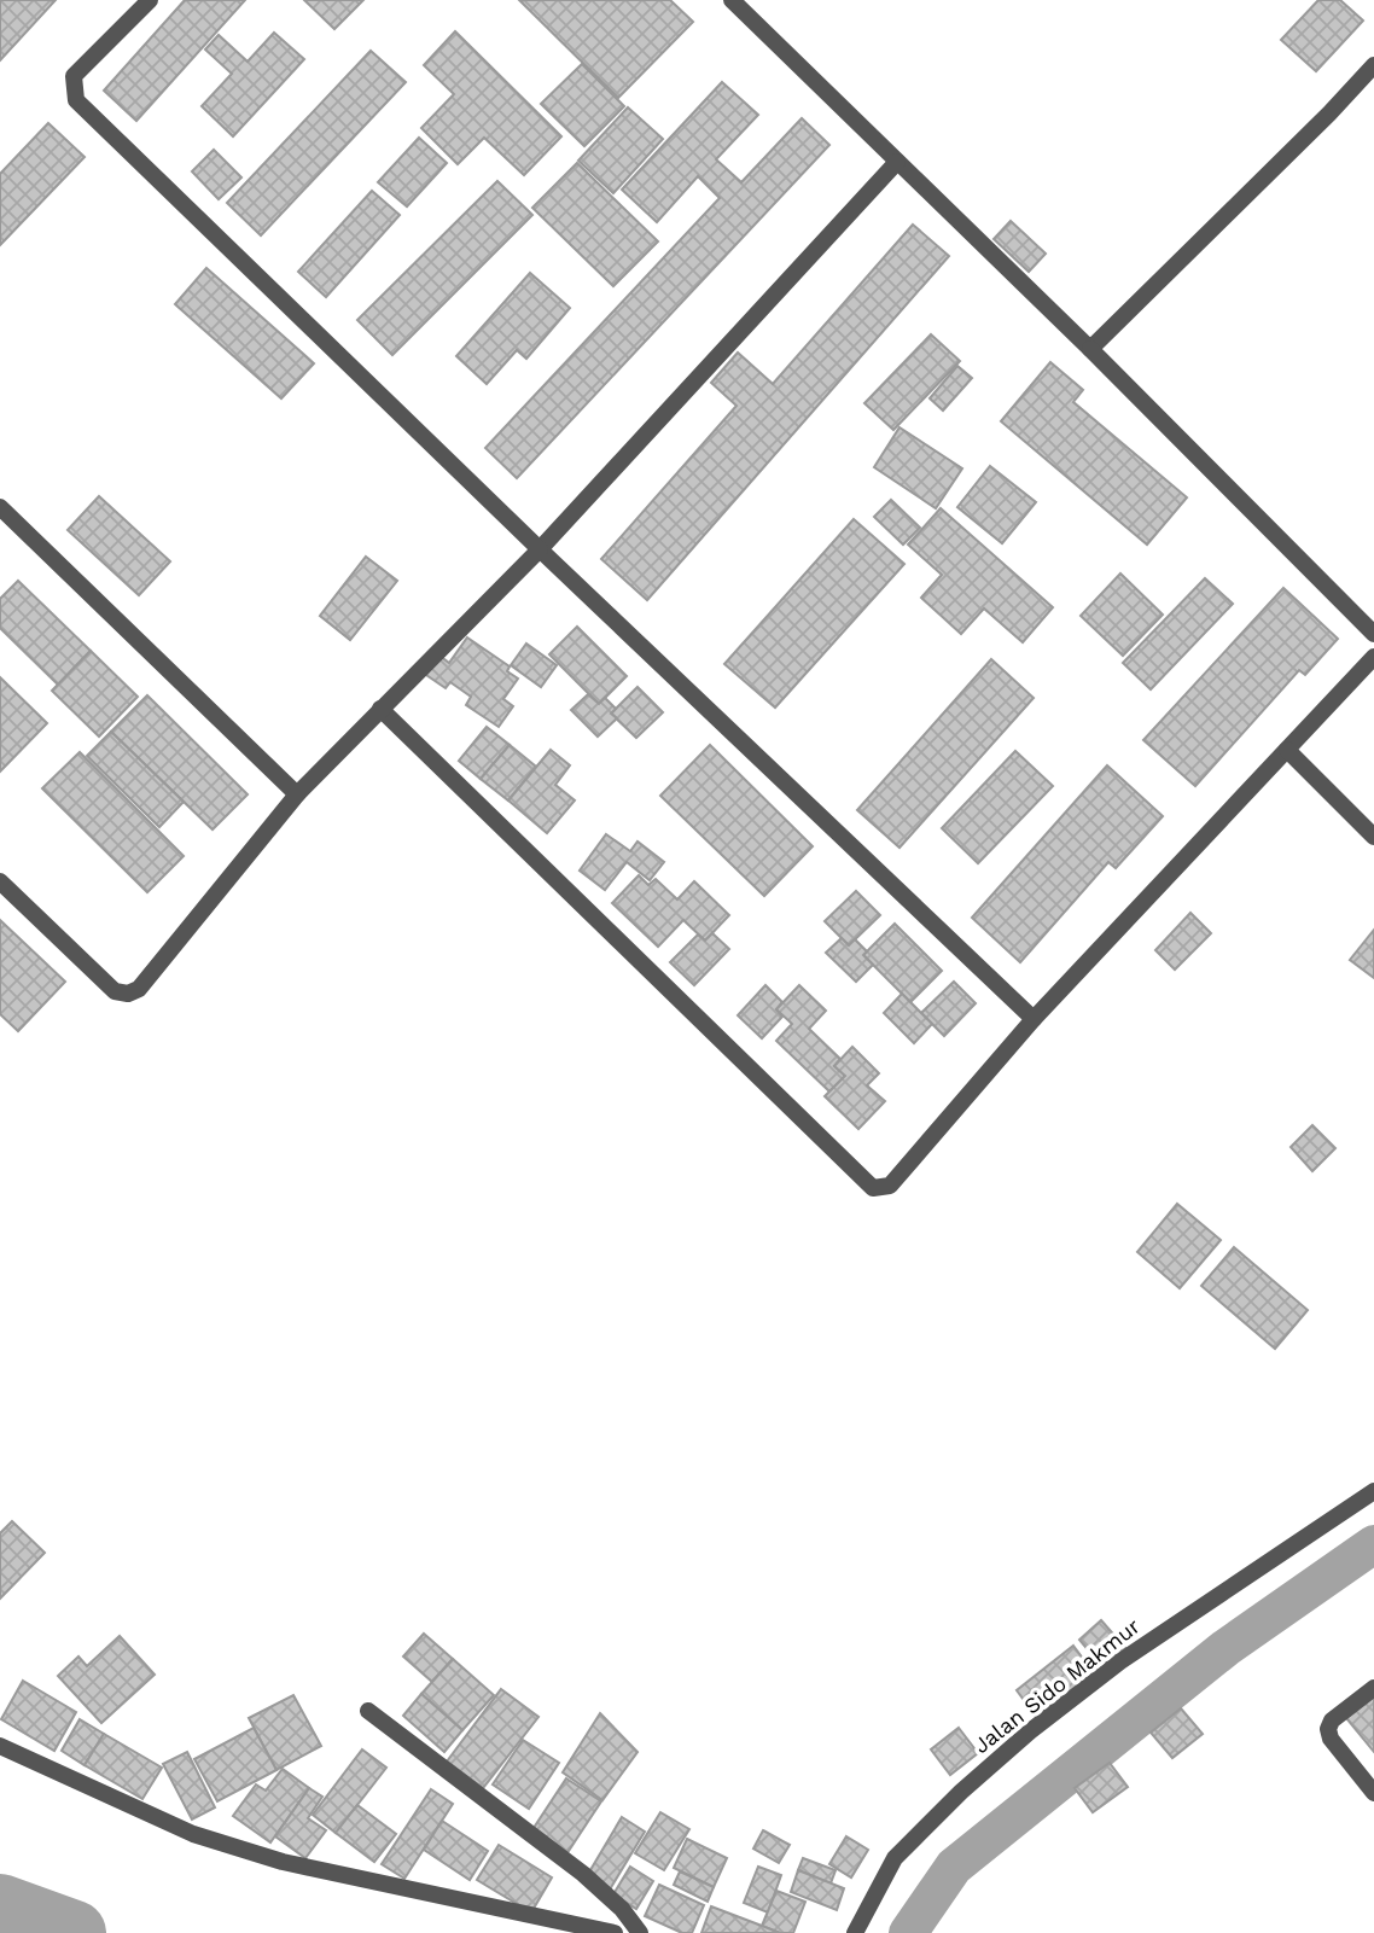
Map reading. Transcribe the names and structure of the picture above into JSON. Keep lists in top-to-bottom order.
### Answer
{
  "streets": {
    "street": ["Jalan Sido Makmur"]
  }
}
